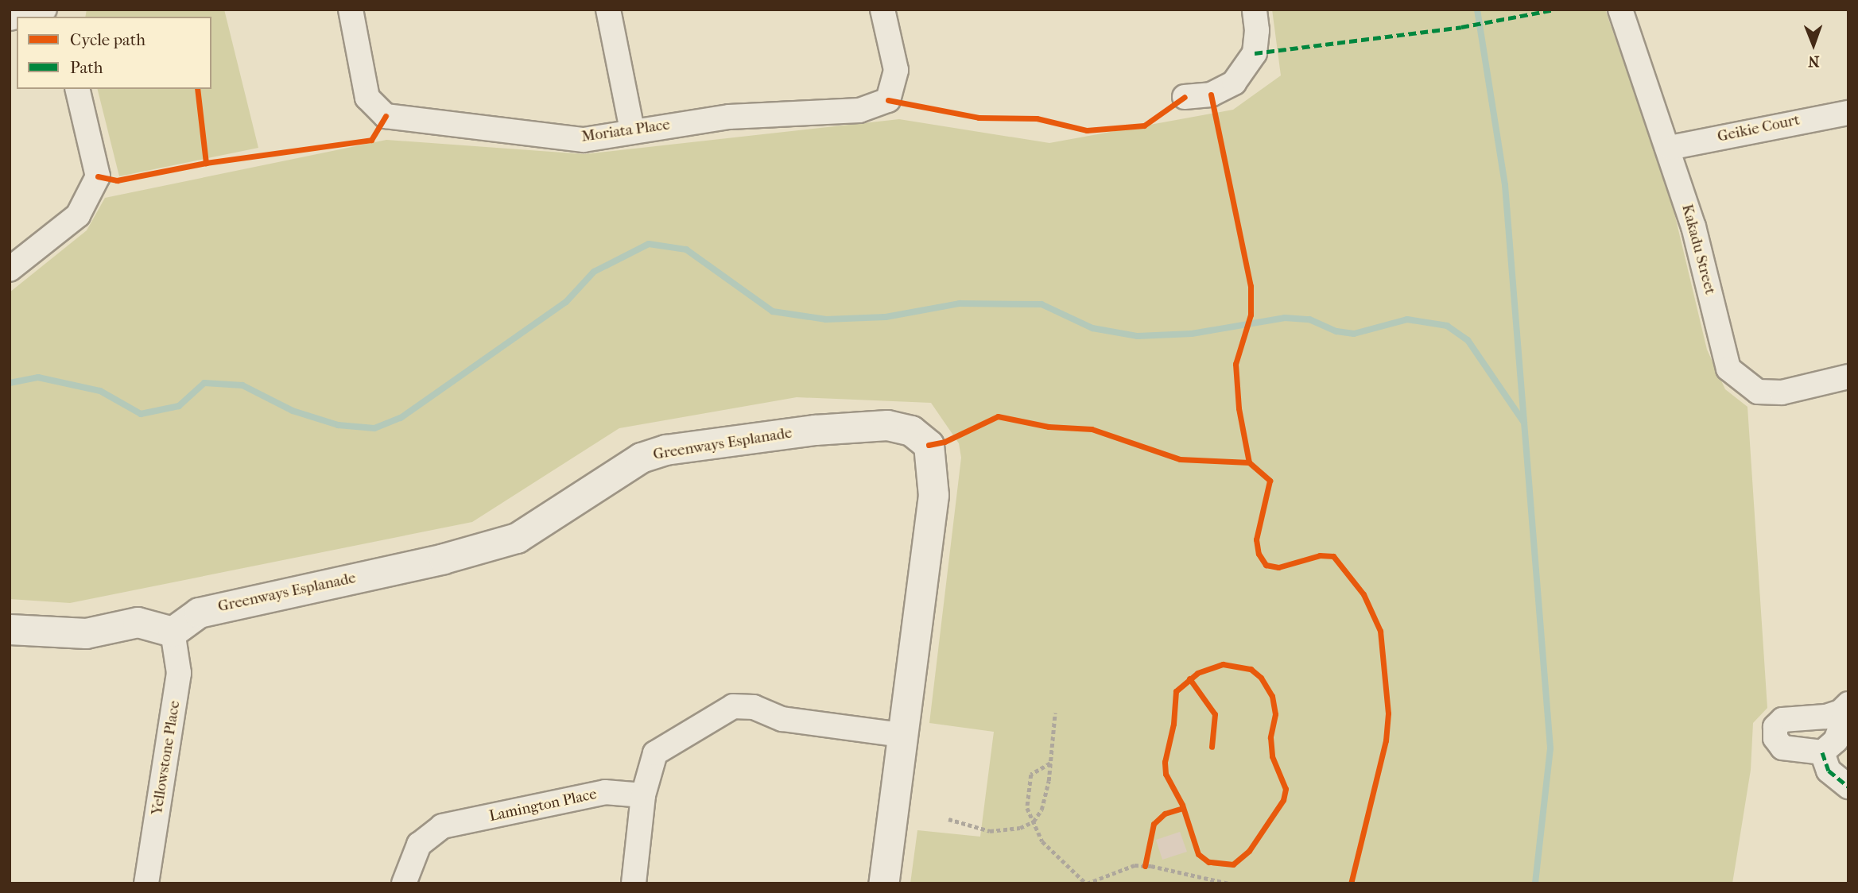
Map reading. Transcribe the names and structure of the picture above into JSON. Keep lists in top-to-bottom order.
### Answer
{
  "streets": {
    "street": [
      "Geikie Court",
      "Moriata Place",
      "Kakadu Street",
      "Greenways Esplanade",
      "Yellowstone Place",
      "Lamington Place"
    ]
  },
  "crossings": [
    ["Geikie Court", "Kakadu Street"],
    ["Greenways Esplanade", "Yellowstone Place"]
  ],
  "legend": ["Cycle path", "Path"],
  "north": "bottom"
}
